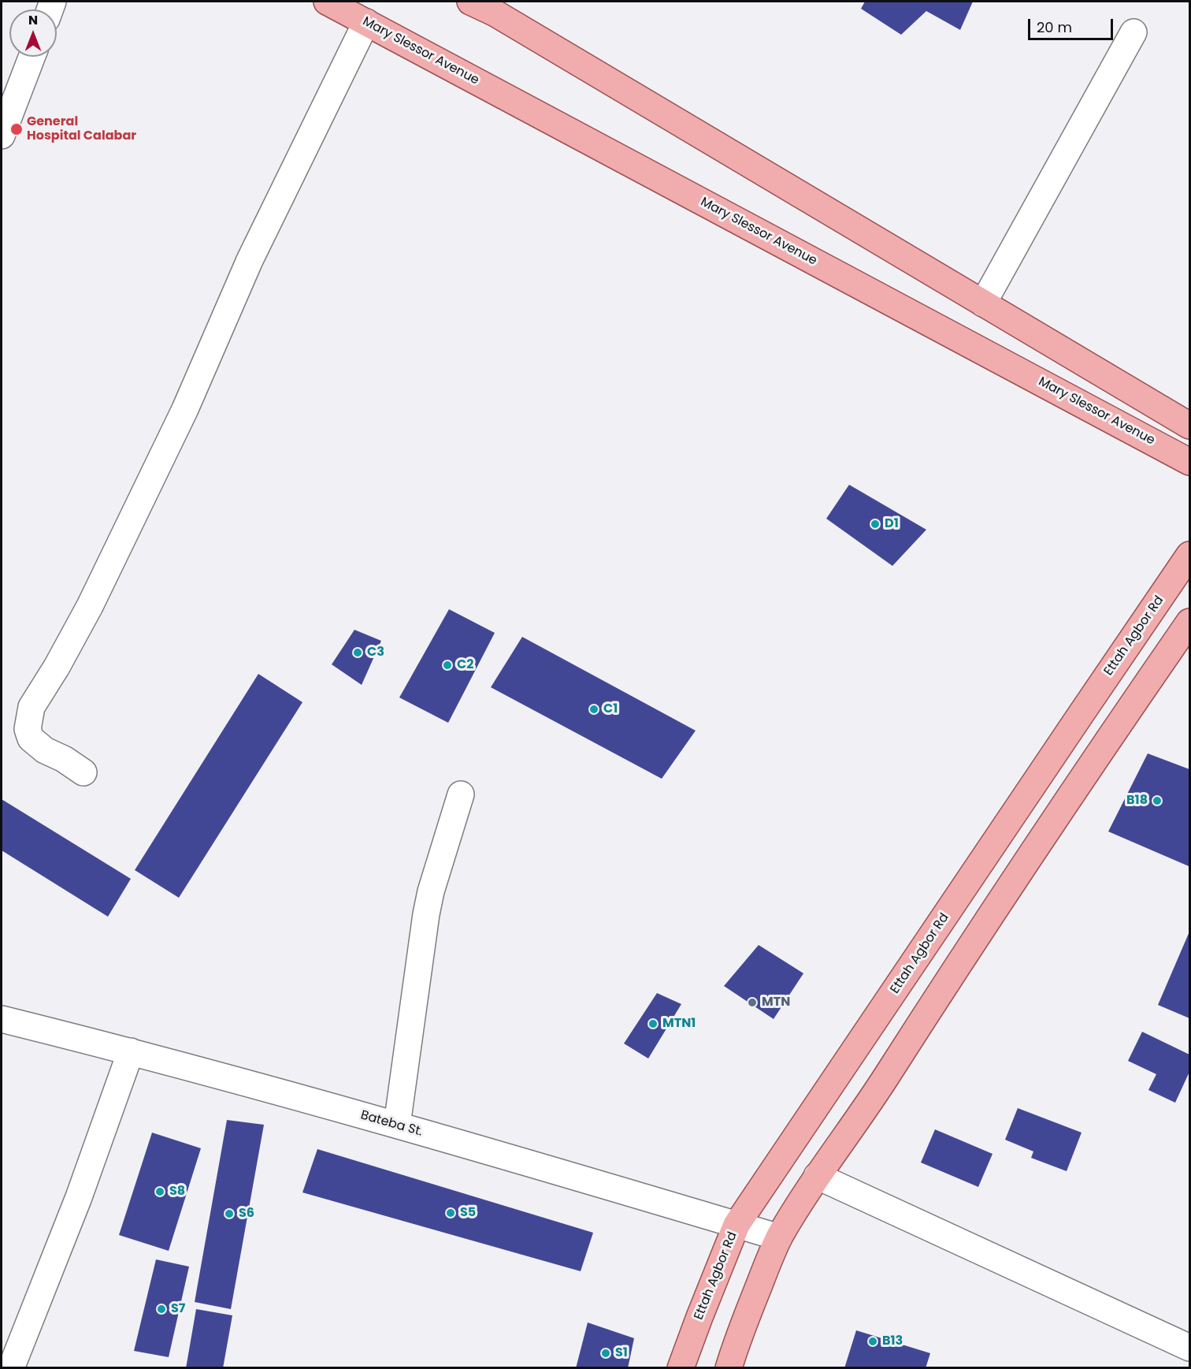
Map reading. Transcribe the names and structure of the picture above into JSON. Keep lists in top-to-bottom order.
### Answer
{
  "streets": {
    "main road": ["Mary Slessor Avenue", "Ettah Agbor Rd"],
    "street": ["Bateba St."]
  },
  "crossings": [
    ["Ettah Agbor Rd", "Bateba St."]
  ],
  "places": [
    "General Hospital Calabar",
    "D1",
    "C3",
    "C2",
    "C1",
    "B18",
    "MTN",
    "MTN1",
    "S8",
    "S5",
    "S6",
    "S7",
    "B13",
    "S1"
  ],
  "scale_bar": "20 m",
  "north": "top"
}
